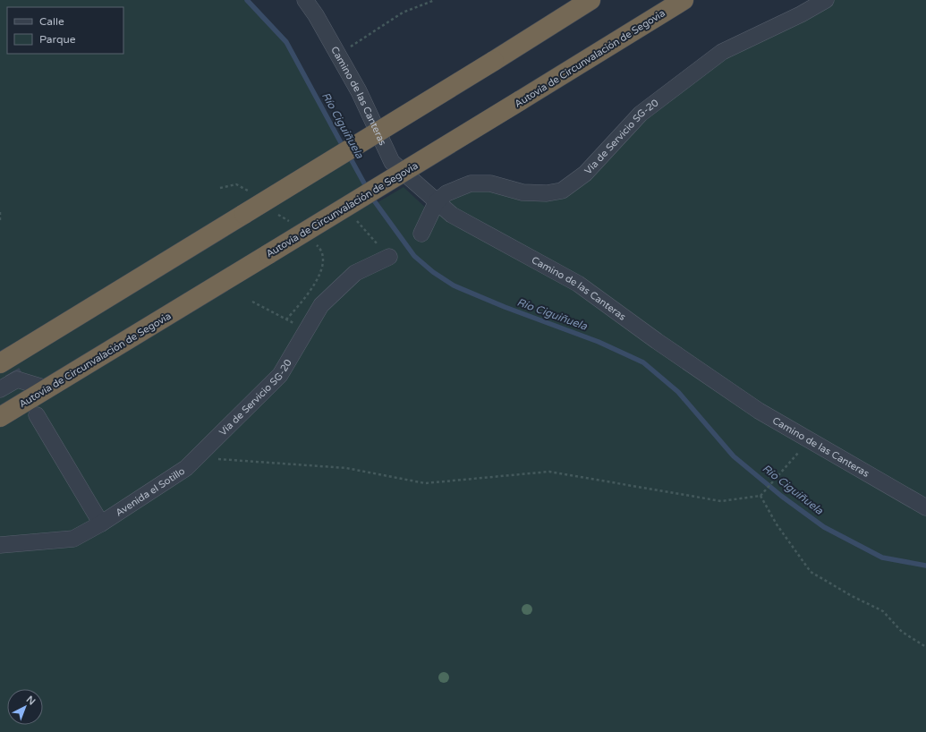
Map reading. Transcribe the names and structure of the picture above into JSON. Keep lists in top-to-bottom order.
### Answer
{
  "streets": {
    "highway": ["Autovía de Circunvalación de Segovia"],
    "street": ["Camino de las Canteras", "Vía de Servicio SG-20", "Avenida el Sotillo"]
  },
  "crossings": [
    ["Camino de las Canteras", "Vía de Servicio SG-20"],
    ["Vía de Servicio SG-20", "Avenida el Sotillo"]
  ],
  "water": ["Río Ciguiñuela"],
  "legend": ["Calle", "Parque"],
  "north": "top right"
}
